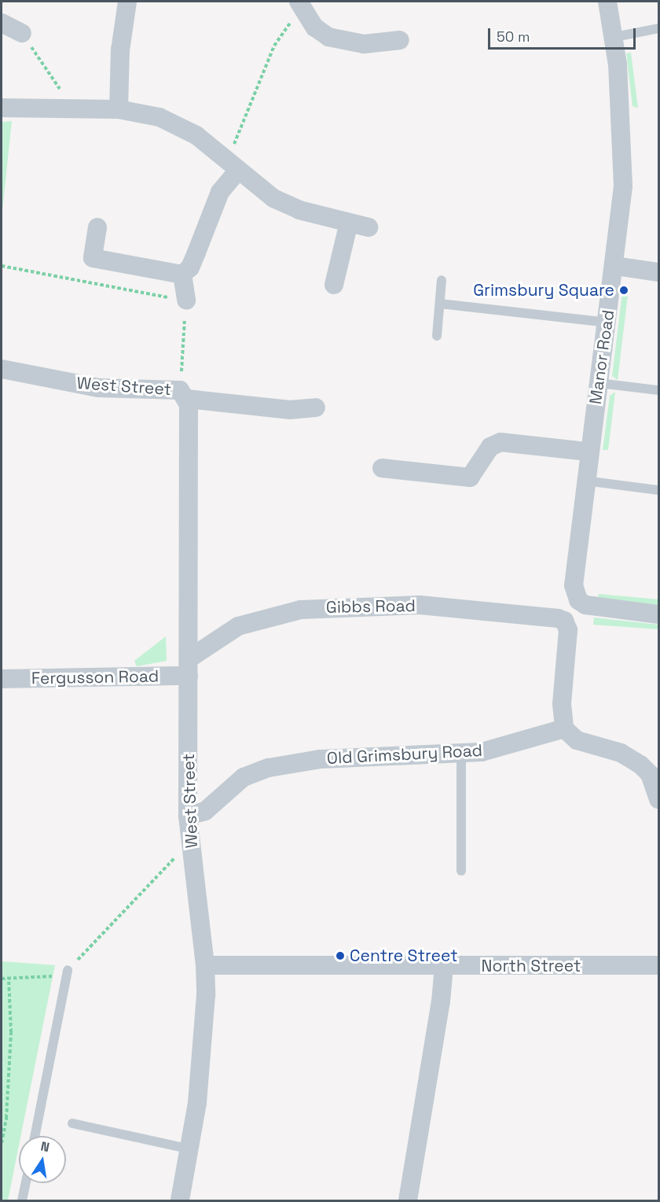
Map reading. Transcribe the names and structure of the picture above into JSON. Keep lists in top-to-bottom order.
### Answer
{
  "streets": {
    "street": [
      "Manor Road",
      "West Street",
      "Gibbs Road",
      "Fergusson Road",
      "Old Grimsbury Road",
      "North Street"
    ]
  },
  "crossings": [
    ["West Street", "Gibbs Road"],
    ["West Street", "Fergusson Road"],
    ["West Street", "Old Grimsbury Road"],
    ["West Street", "North Street"],
    ["Gibbs Road", "Fergusson Road"],
    ["Gibbs Road", "Old Grimsbury Road"]
  ],
  "places": ["Grimsbury Square", "Centre Street"],
  "scale_bar": "50 m",
  "north": "top"
}
